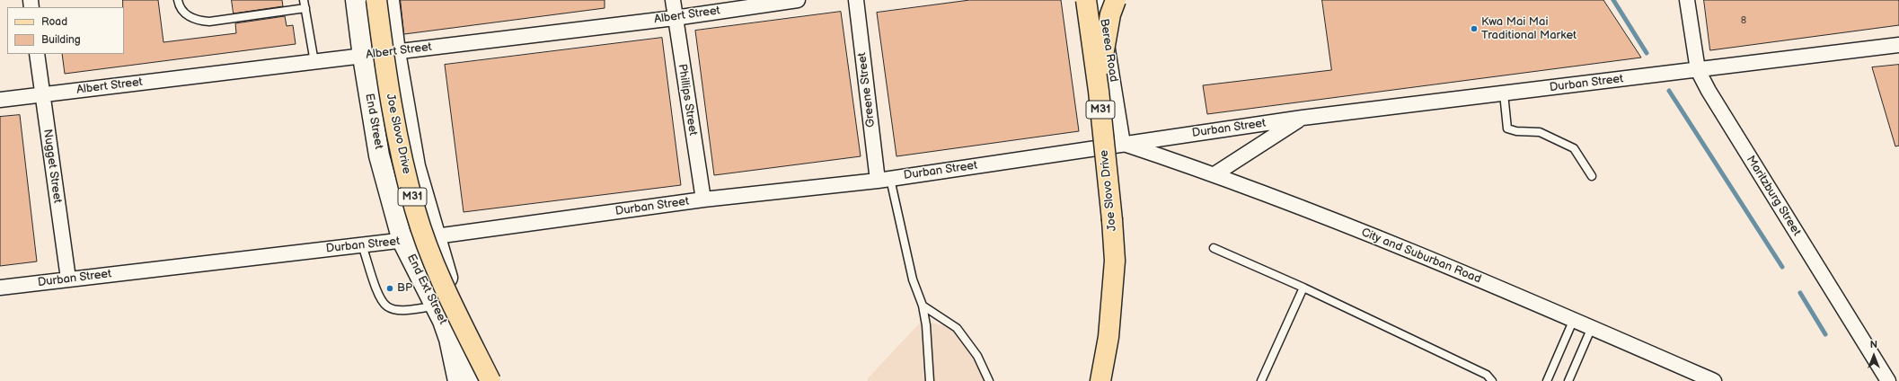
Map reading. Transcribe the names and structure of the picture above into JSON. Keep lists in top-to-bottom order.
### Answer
{
  "streets": {
    "main road": ["M31", "Joe Slovo Drive"],
    "street": [
      "Albert Street",
      "Berea Road",
      "Durban Street",
      "Greene Street",
      "Phillips Street",
      "End Street",
      "Nugget Street",
      "Maritzburg Street",
      "City and Suburban Road",
      "End Ext Street"
    ]
  },
  "crossings": [
    ["Albert Street", "Phillips Street"],
    ["Albert Street", "End Street"],
    ["Albert Street", "Joe Slovo Drive"],
    ["Albert Street", "Nugget Street"],
    ["Berea Road", "Durban Street"],
    ["Berea Road", "City and Suburban Road"],
    ["Durban Street", "Greene Street"],
    ["Durban Street", "Phillips Street"],
    ["Durban Street", "End Street"],
    ["Durban Street", "Nugget Street"],
    ["Durban Street", "Maritzburg Street"],
    ["Durban Street", "City and Suburban Road"],
    ["Durban Street", "End Ext Street"],
    ["End Street", "End Ext Street"]
  ],
  "places": ["Kwa Mai Mai Traditional Market", "BP"],
  "house_numbers": ["8"],
  "legend": ["Road", "Building"],
  "north": "top"
}
